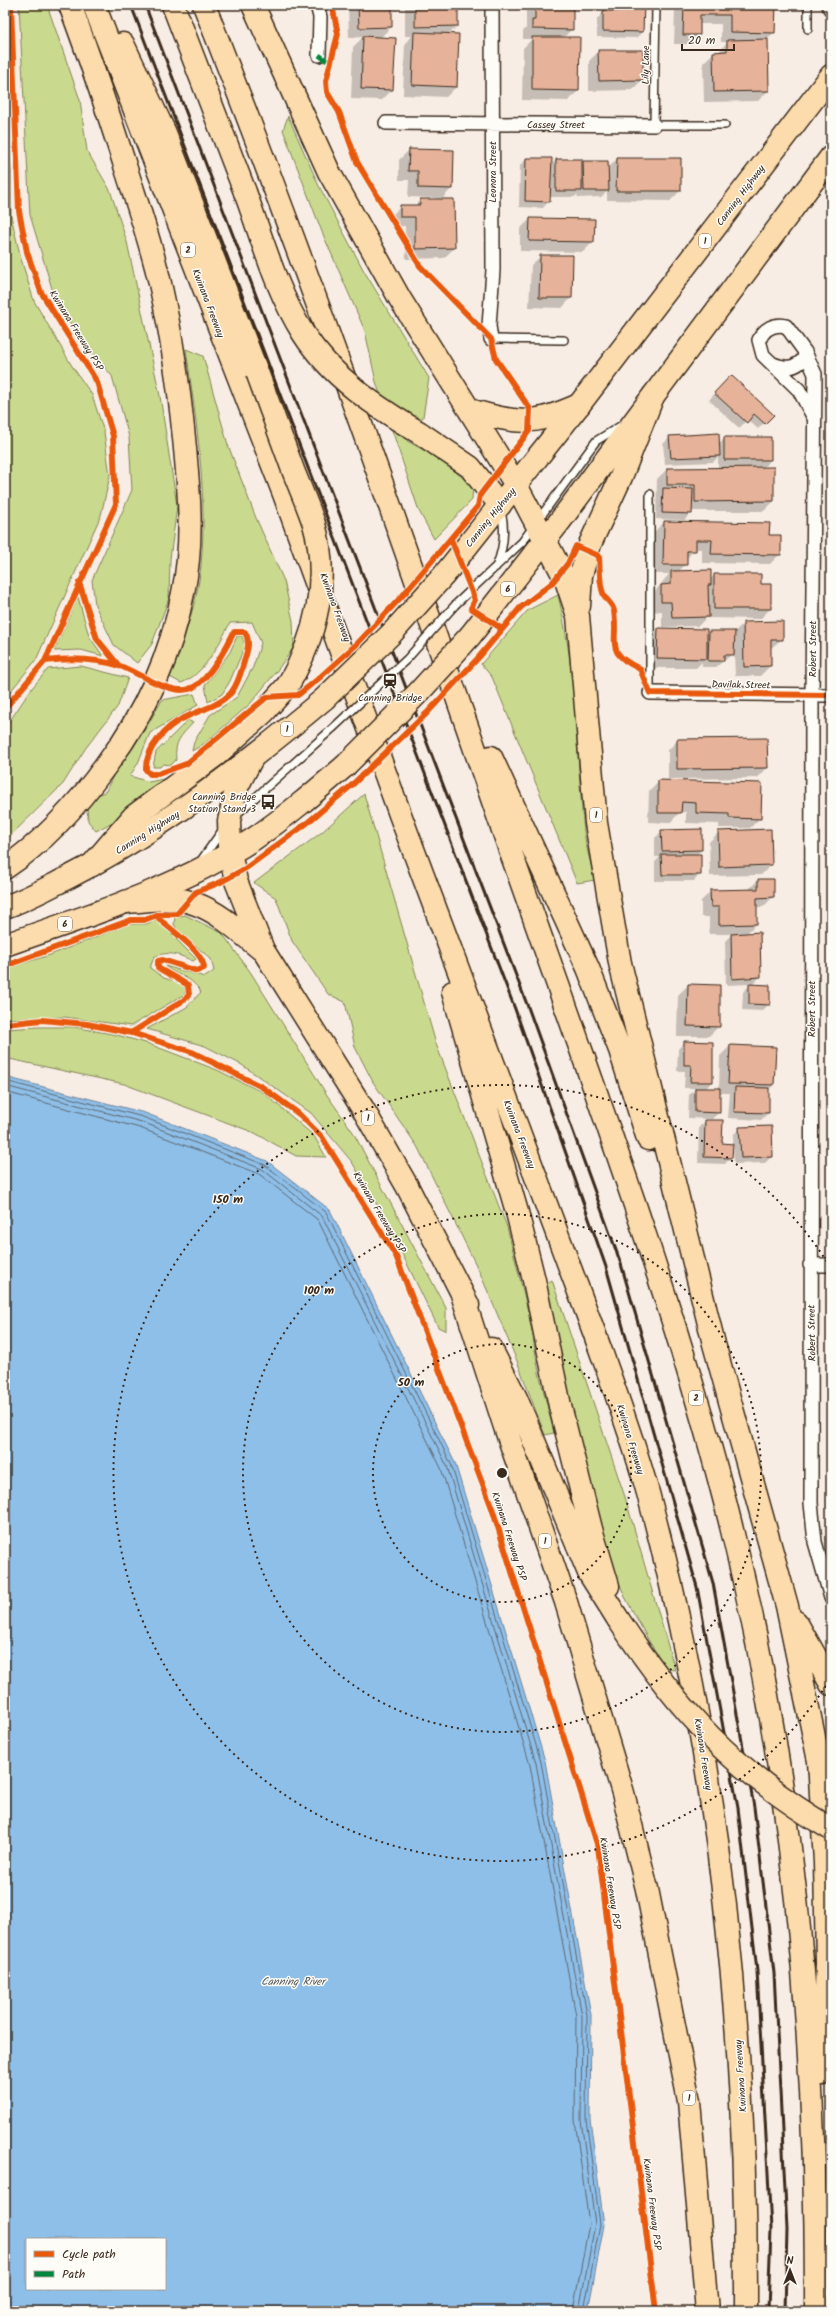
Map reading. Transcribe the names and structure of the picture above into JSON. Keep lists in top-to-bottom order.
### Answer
{
  "streets": {
    "highway": [
      "Canning Highway",
      "1",
      "2",
      "Kwinana Freeway",
      "6"
    ],
    "street": [
      "Cassey Street",
      "Leonora Street",
      "Robert Street",
      "Davilak Street"
    ],
    "lane": ["Lily Lane"],
    "cycle path": ["Kwinana Freeway PSP"]
  },
  "crossings": [
    ["Lily Lane", "Cassey Street"],
    ["Cassey Street", "Leonora Street"],
    ["Canning Highway", "1"],
    ["1", "2"],
    ["1", "6"],
    ["Robert Street", "Davilak Street"]
  ],
  "water": ["Canning River"],
  "places": {
    "station": ["Canning Bridge"],
    "bus stop": ["Canning Bridge Station Stand 3"]
  },
  "legend": ["Cycle path", "Path"],
  "scale_bar": "20 m",
  "north": "top",
  "rings": ["150 m", "100 m", "50 m"]
}
